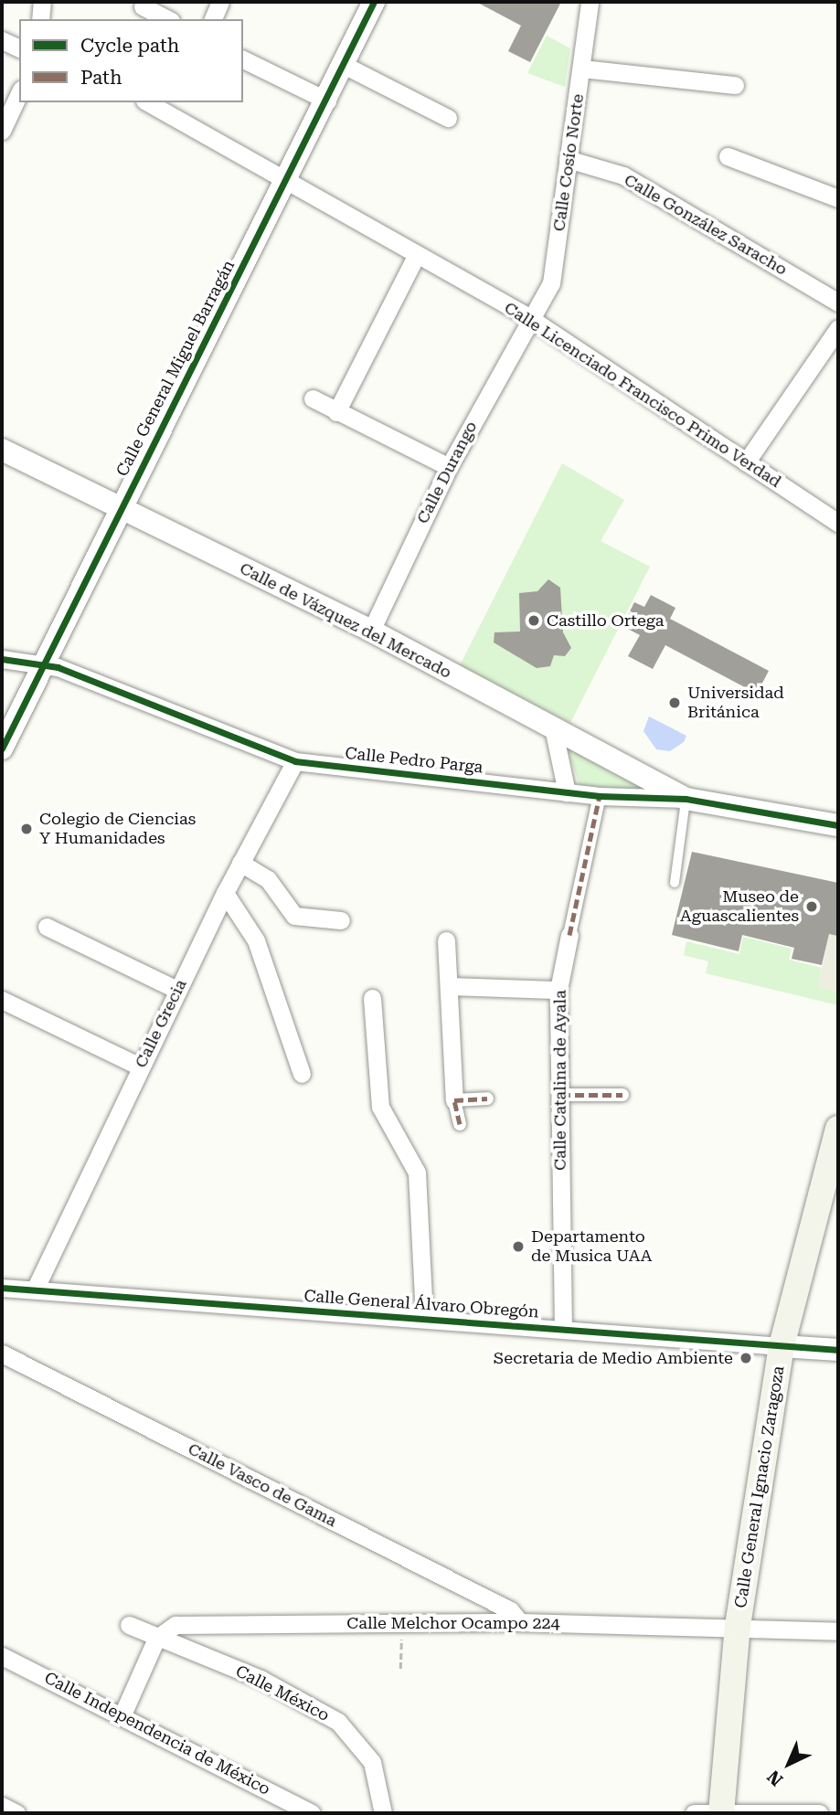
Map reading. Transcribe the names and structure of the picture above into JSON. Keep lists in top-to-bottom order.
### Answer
{
  "streets": {
    "main road": ["Calle General Ignacio Zaragoza"],
    "street": [
      "Calle Cosío Norte",
      "Calle González Saracho",
      "Calle General Miguel Barragán",
      "Calle Licenciado Francisco Primo Verdad",
      "Calle Durango",
      "Calle de Vázquez del Mercado",
      "Calle Pedro Parga",
      "Calle Grecia",
      "Calle Catalina de Ayala",
      "Calle General Álvaro Obregón",
      "Calle Vasco de Gama",
      "Calle Melchor Ocampo 224",
      "Calle México",
      "Calle Independencia de México"
    ]
  },
  "crossings": [
    ["Calle Cosío Norte", "Calle González Saracho"],
    ["Calle Cosío Norte", "Calle Licenciado Francisco Primo Verdad"],
    ["Calle Cosío Norte", "Calle Durango"],
    ["Calle General Miguel Barragán", "Calle Licenciado Francisco Primo Verdad"],
    ["Calle General Miguel Barragán", "Calle de Vázquez del Mercado"],
    ["Calle General Miguel Barragán", "Calle Pedro Parga"],
    ["Calle Licenciado Francisco Primo Verdad", "Calle Durango"],
    ["Calle Durango", "Calle de Vázquez del Mercado"],
    ["Calle de Vázquez del Mercado", "Calle Pedro Parga"],
    ["Calle Pedro Parga", "Calle Grecia"],
    ["Calle Pedro Parga", "Calle Catalina de Ayala"],
    ["Calle Grecia", "Calle General Álvaro Obregón"],
    ["Calle Catalina de Ayala", "Calle General Álvaro Obregón"],
    ["Calle General Álvaro Obregón", "Calle General Ignacio Zaragoza"],
    ["Calle Vasco de Gama", "Calle Melchor Ocampo 224"],
    ["Calle General Ignacio Zaragoza", "Calle Melchor Ocampo 224"],
    ["Calle Melchor Ocampo 224", "Calle México"]
  ],
  "places": [
    "Castillo Ortega",
    "Universidad Británica",
    "Colegio de Ciencias Y Humanidades",
    "Museo de Aguascalientes",
    "Departamento de Musica UAA",
    "Secretaria de Medio Ambiente"
  ],
  "legend": ["Cycle path", "Path"],
  "north": "bottom left"
}
